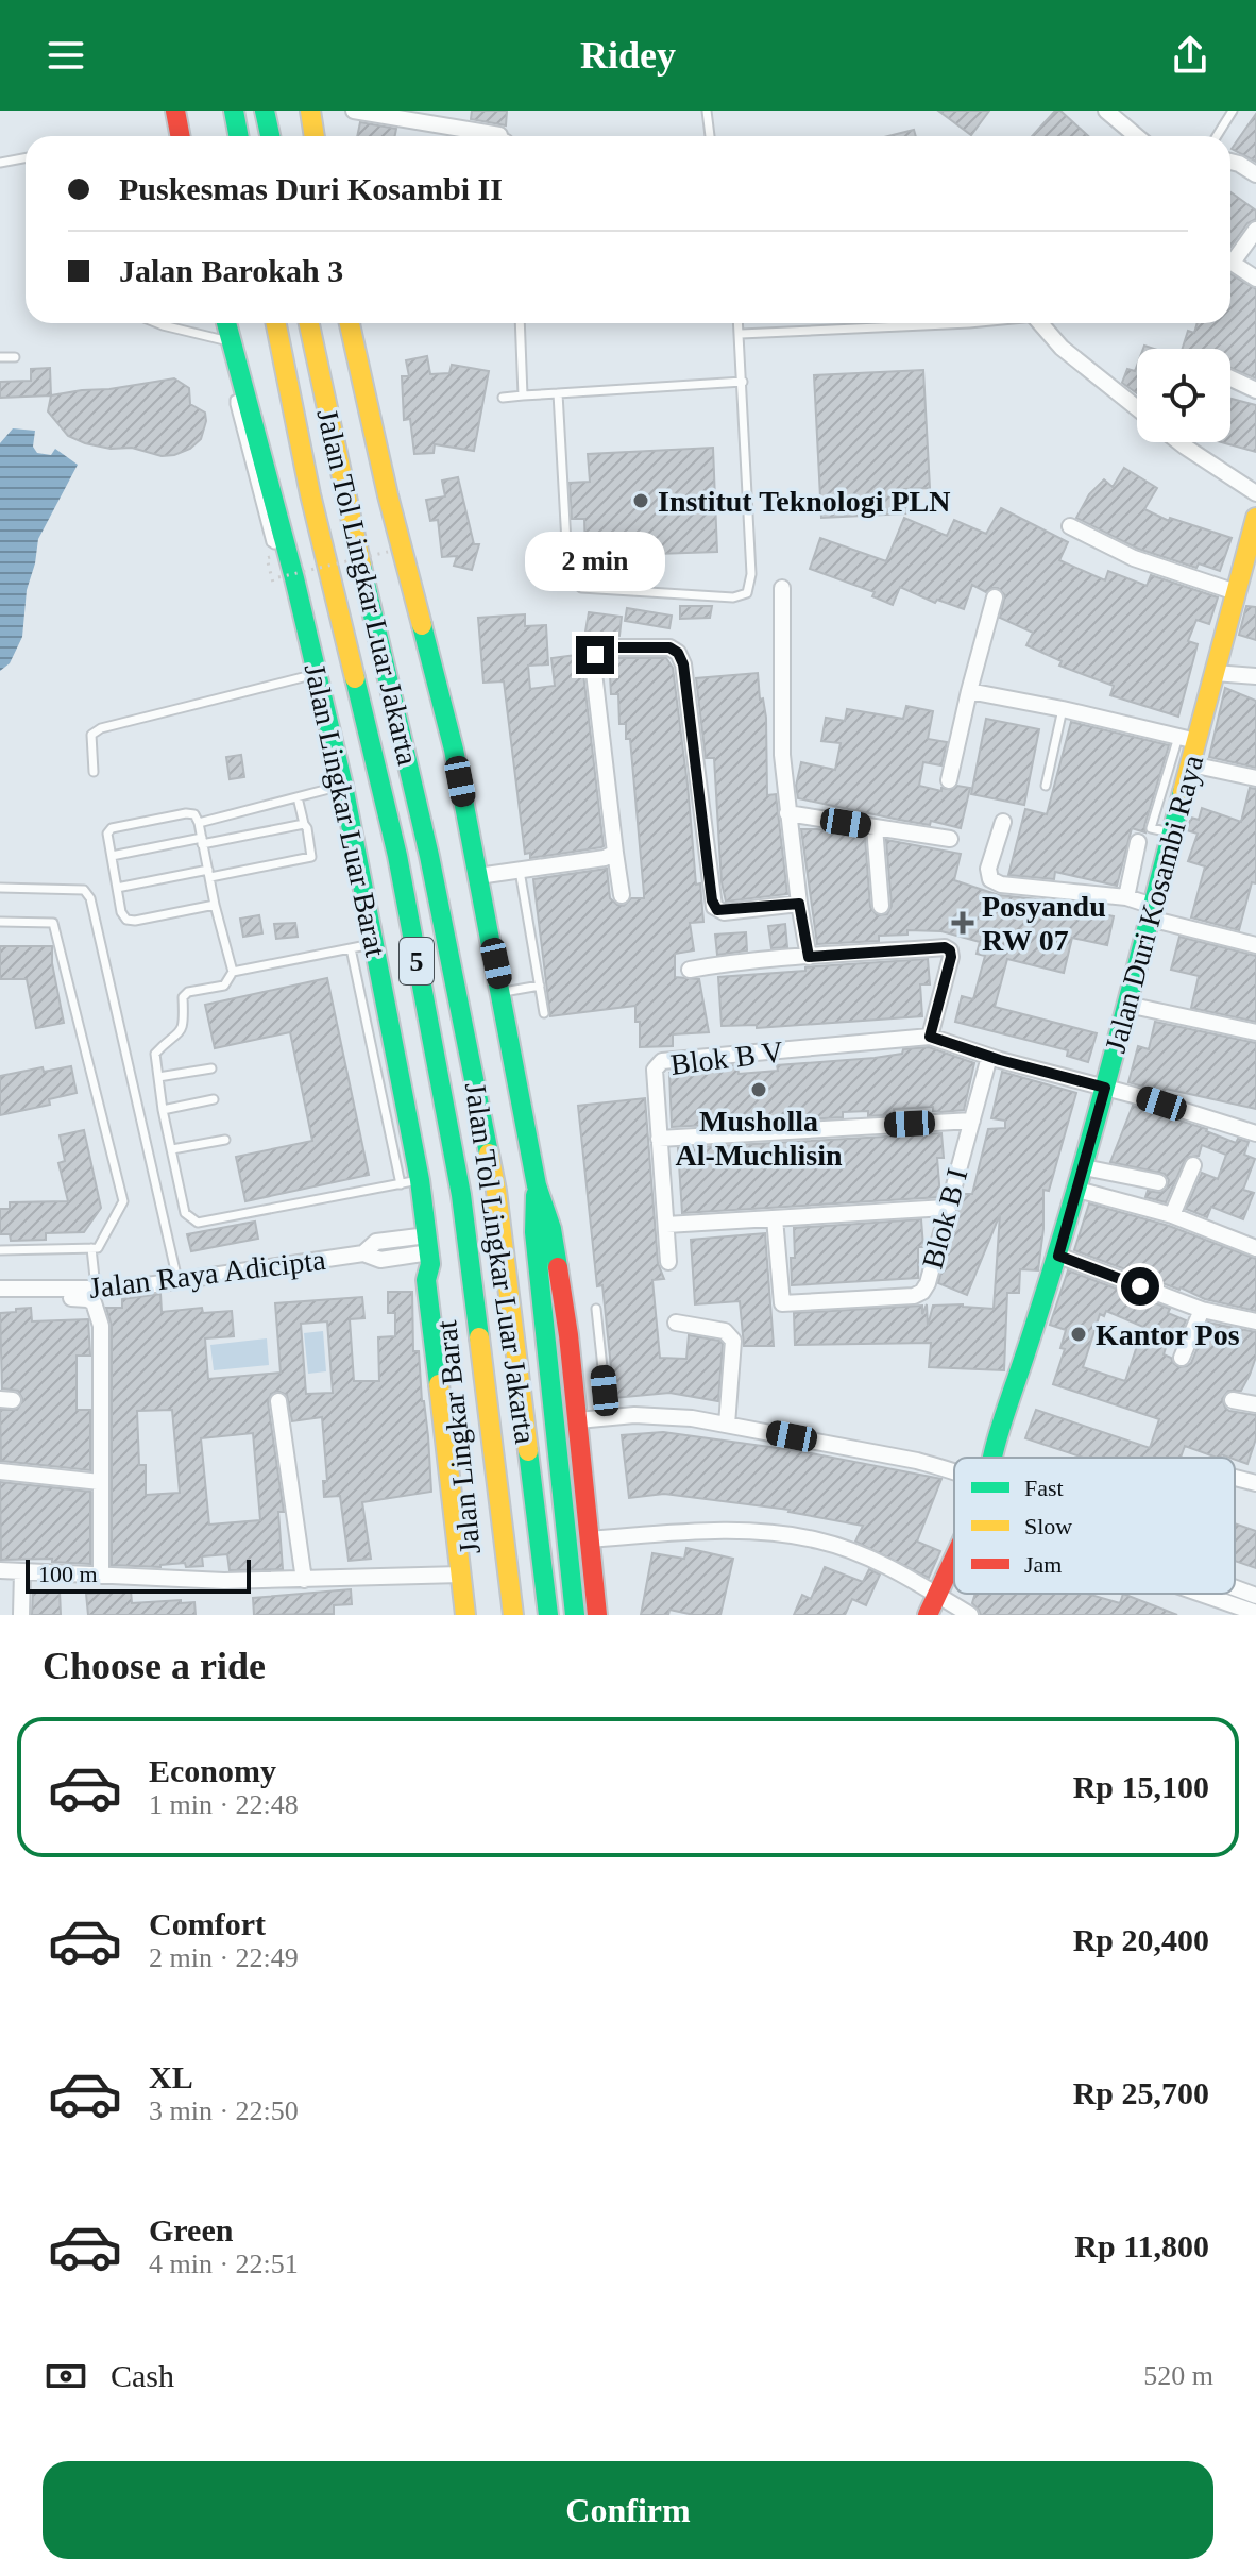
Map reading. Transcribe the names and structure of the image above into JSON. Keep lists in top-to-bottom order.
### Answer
{
  "streets": {
    "main road": [
      "Jalan Tol Lingkar Luar Jakarta",
      "Jalan Lingkar Luar Barat",
      "Jalan Duri Kosambi Raya",
      "5",
      "Jalan Lingkar Barat"
    ],
    "street": ["Blok B V", "Blok B I", "Jalan Raya Adicipta"]
  },
  "crossings": [
    ["Jalan Lingkar Luar Barat", "Jalan Raya Adicipta"],
    ["Jalan Lingkar Luar Barat", "Jalan Lingkar Barat"],
    ["Jalan Duri Kosambi Raya", "Blok B V"],
    ["Blok B V", "Blok B I"],
    ["Jalan Raya Adicipta", "Jalan Lingkar Barat"]
  ],
  "places": {
    "other": ["Institut Teknologi PLN", "Musholla Al-Muchlisin", "Kantor Pos"],
    "health": ["Posyandu RW 07"]
  },
  "legend": ["Fast", "Slow", "Jam"],
  "scale_bar": "100 m",
  "page": {
    "header": "Ridey",
    "banner": ["Puskesmas Duri Kosambi II", "Jalan Barokah 3"],
    "bubble": "2 min",
    "scale": "100 m",
    "heading": "Choose a ride",
    "list": [
      {
        "name": "Economy",
        "note": "1 min · 22:48",
        "value": "Rp 15,100"
      },
      {
        "name": "Comfort",
        "note": "2 min · 22:49",
        "value": "Rp 20,400"
      },
      {
        "name": "XL",
        "note": "3 min · 22:50",
        "value": "Rp 25,700"
      },
      {
        "name": "Green",
        "note": "4 min · 22:51",
        "value": "Rp 11,800"
      }
    ],
    "pay": ["Cash", "520 m"],
    "buttons": "Confirm"
  }
}
